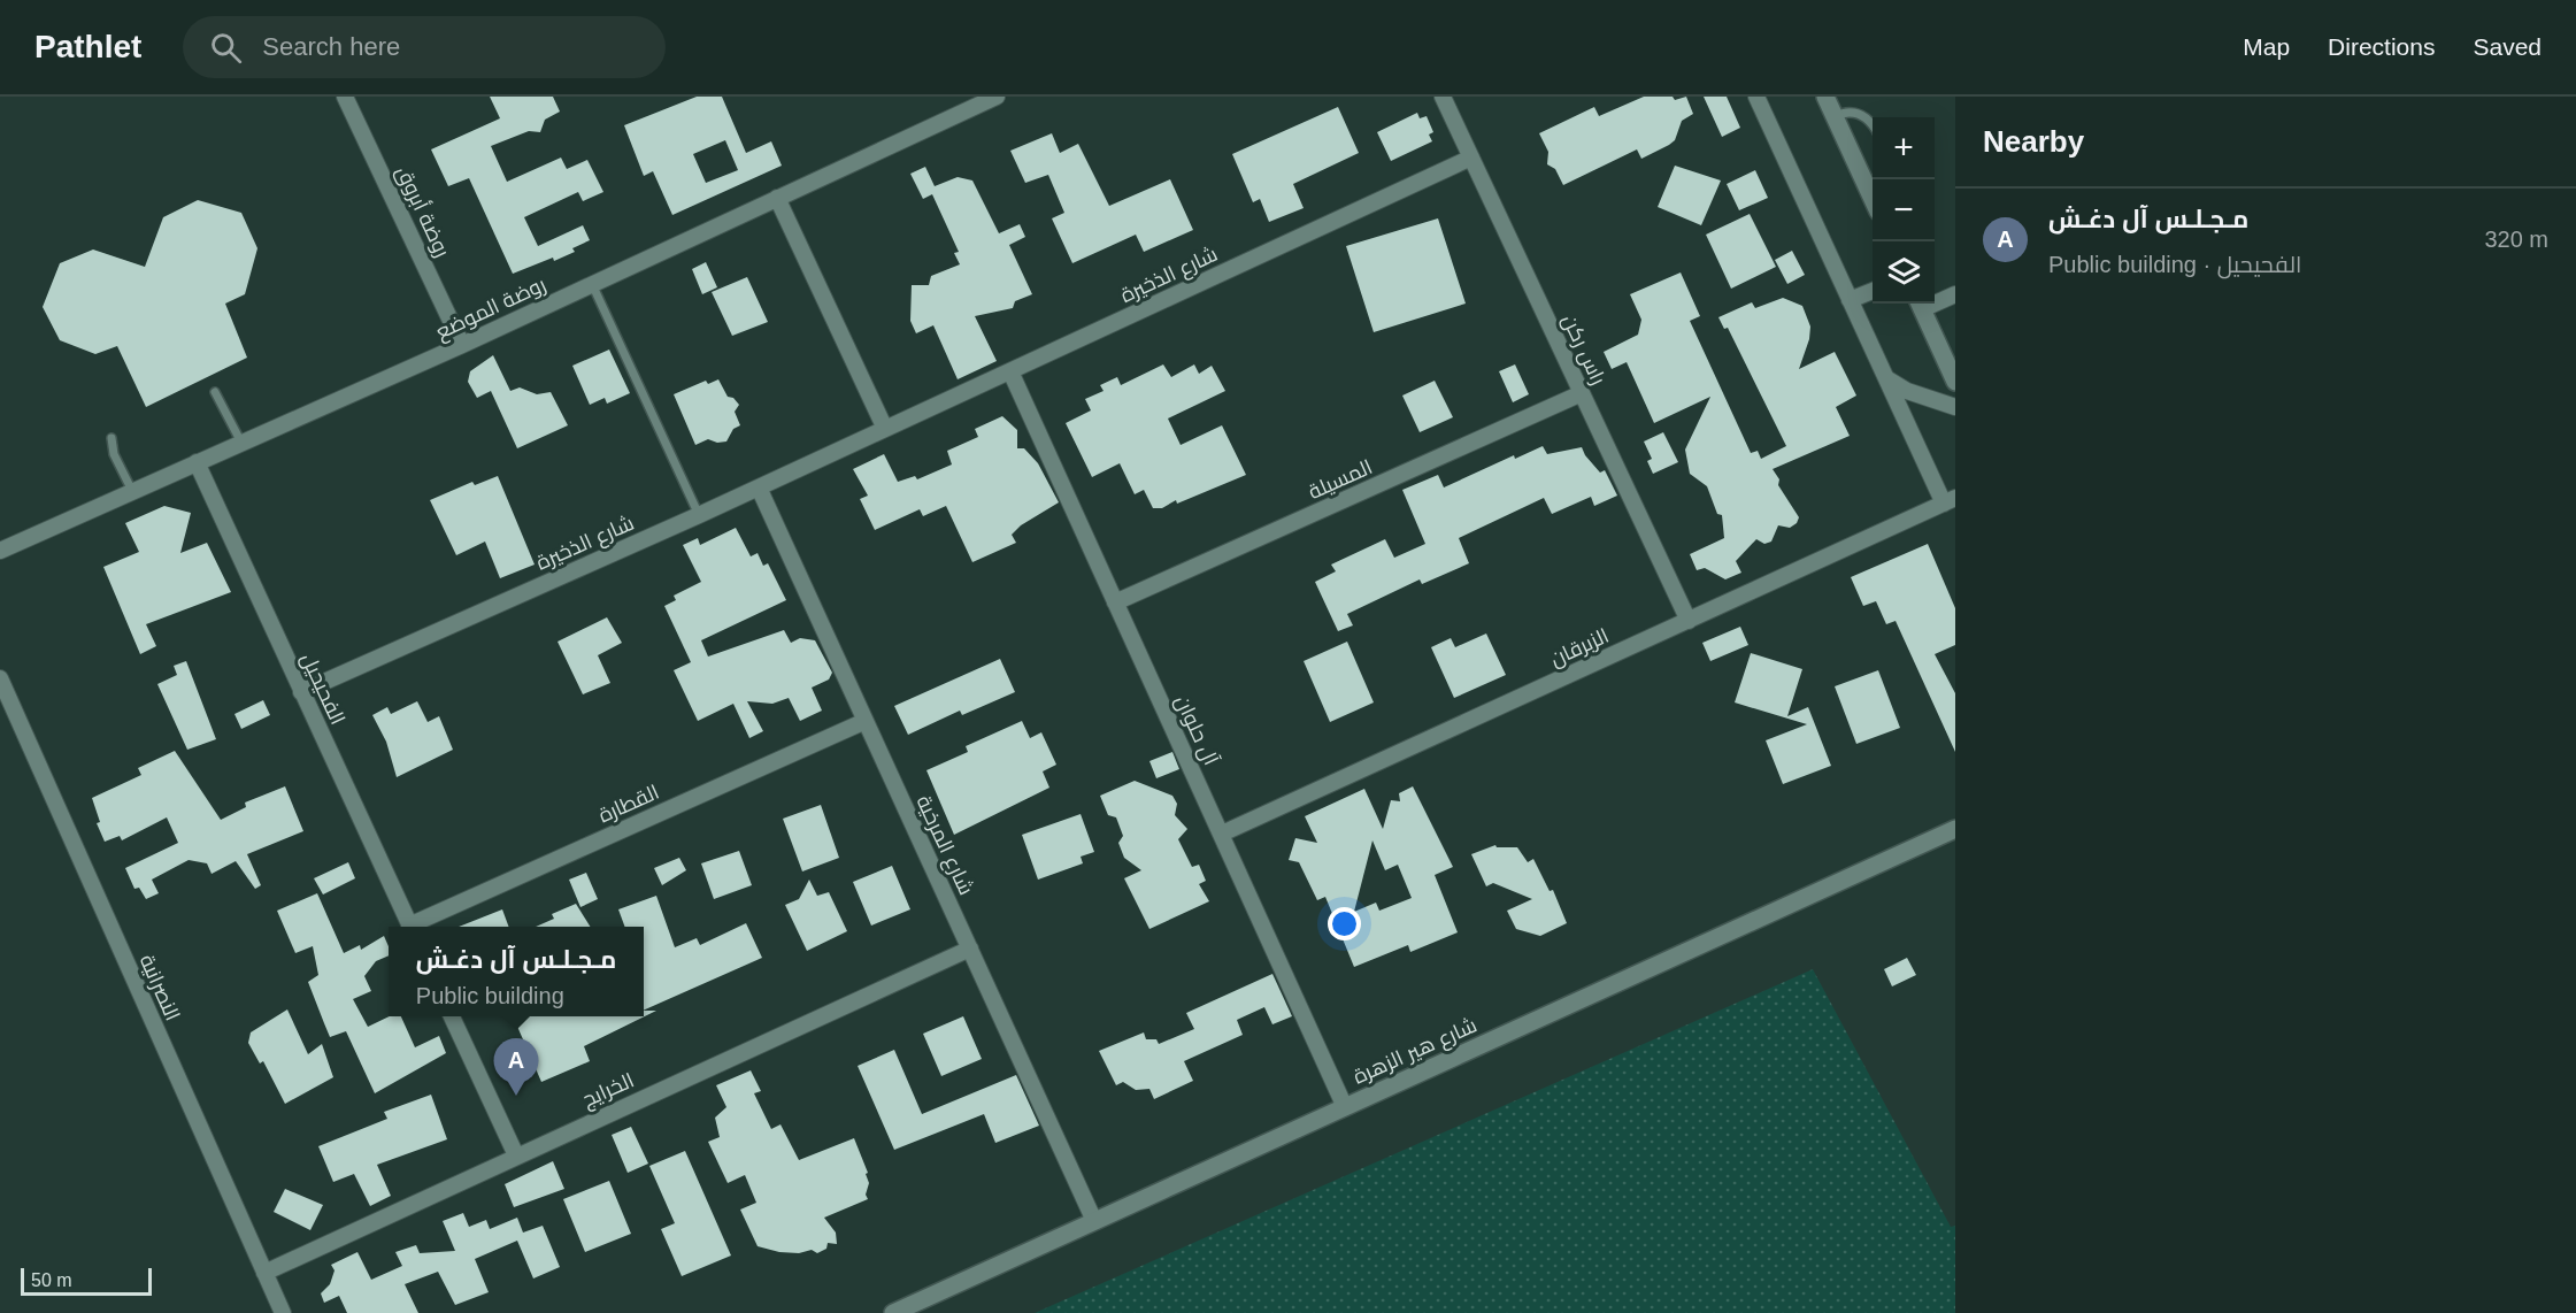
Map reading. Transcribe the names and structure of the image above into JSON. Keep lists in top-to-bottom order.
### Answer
{
  "streets": {
    "street": [
      "روضة أبروق",
      "شارع الذخيرة",
      "روضة الموضع",
      "راس ركن",
      "المسيلة",
      "الزبرقان",
      "الفحيحيل",
      "آل حلوان",
      "القطارة",
      "شارع المرخية",
      "النصرانية",
      "شارع هير الزهرة",
      "الخرايج"
    ]
  },
  "crossings": [
    ["روضة أبروق", "روضة الموضع"],
    ["شارع الذخيرة", "راس ركن"],
    ["شارع الذخيرة", "الفحيحيل"],
    ["شارع الذخيرة", "آل حلوان"],
    ["شارع الذخيرة", "شارع المرخية"],
    ["روضة الموضع", "الفحيحيل"],
    ["راس ركن", "المسيلة"],
    ["راس ركن", "الزبرقان"],
    ["المسيلة", "آل حلوان"],
    ["الزبرقان", "آل حلوان"],
    ["آل حلوان", "شارع هير الزهرة"],
    ["القطارة", "شارع المرخية"],
    ["شارع المرخية", "شارع هير الزهرة"],
    ["شارع المرخية", "الخرايج"],
    ["النصرانية", "الخرايج"]
  ],
  "scale_bar": "50 m",
  "page": {
    "header": "Pathlet",
    "search": "Search here",
    "nav": ["Map", "Directions", "Saved"],
    "heading": "Nearby",
    "map_buttons": ["+", "−"],
    "list": [
      {
        "mark": "A",
        "name": "مـجـلـس آل دغـش",
        "note": "Public building · الفحيحيل",
        "value": "320 m"
      }
    ],
    "popup": ["مـجـلـس آل دغـش", "Public building"],
    "pins": "A",
    "scale": "50 m"
  }
}
